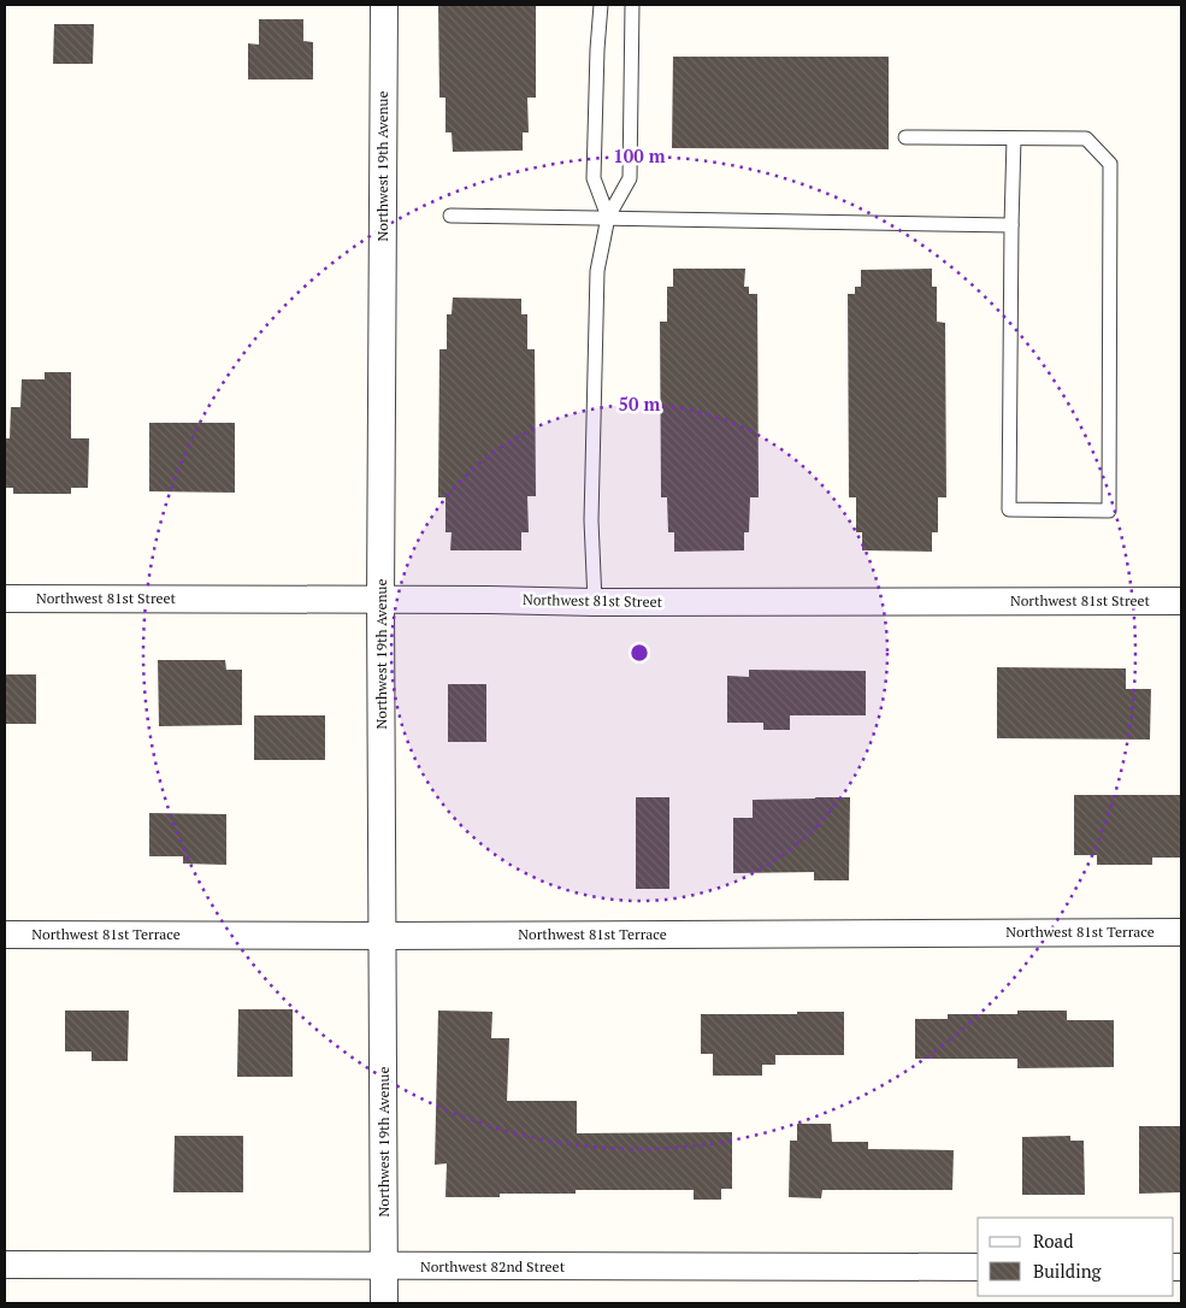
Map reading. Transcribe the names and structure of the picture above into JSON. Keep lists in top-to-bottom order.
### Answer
{
  "streets": {
    "street": [
      "Northwest 19th Avenue",
      "Northwest 81st Street",
      "Northwest 81st Terrace",
      "Northwest 82nd Street"
    ]
  },
  "crossings": [
    ["Northwest 19th Avenue", "Northwest 81st Street"],
    ["Northwest 19th Avenue", "Northwest 81st Terrace"],
    ["Northwest 19th Avenue", "Northwest 82nd Street"]
  ],
  "legend": ["Road", "Building"],
  "rings": ["100 m", "50 m"]
}
